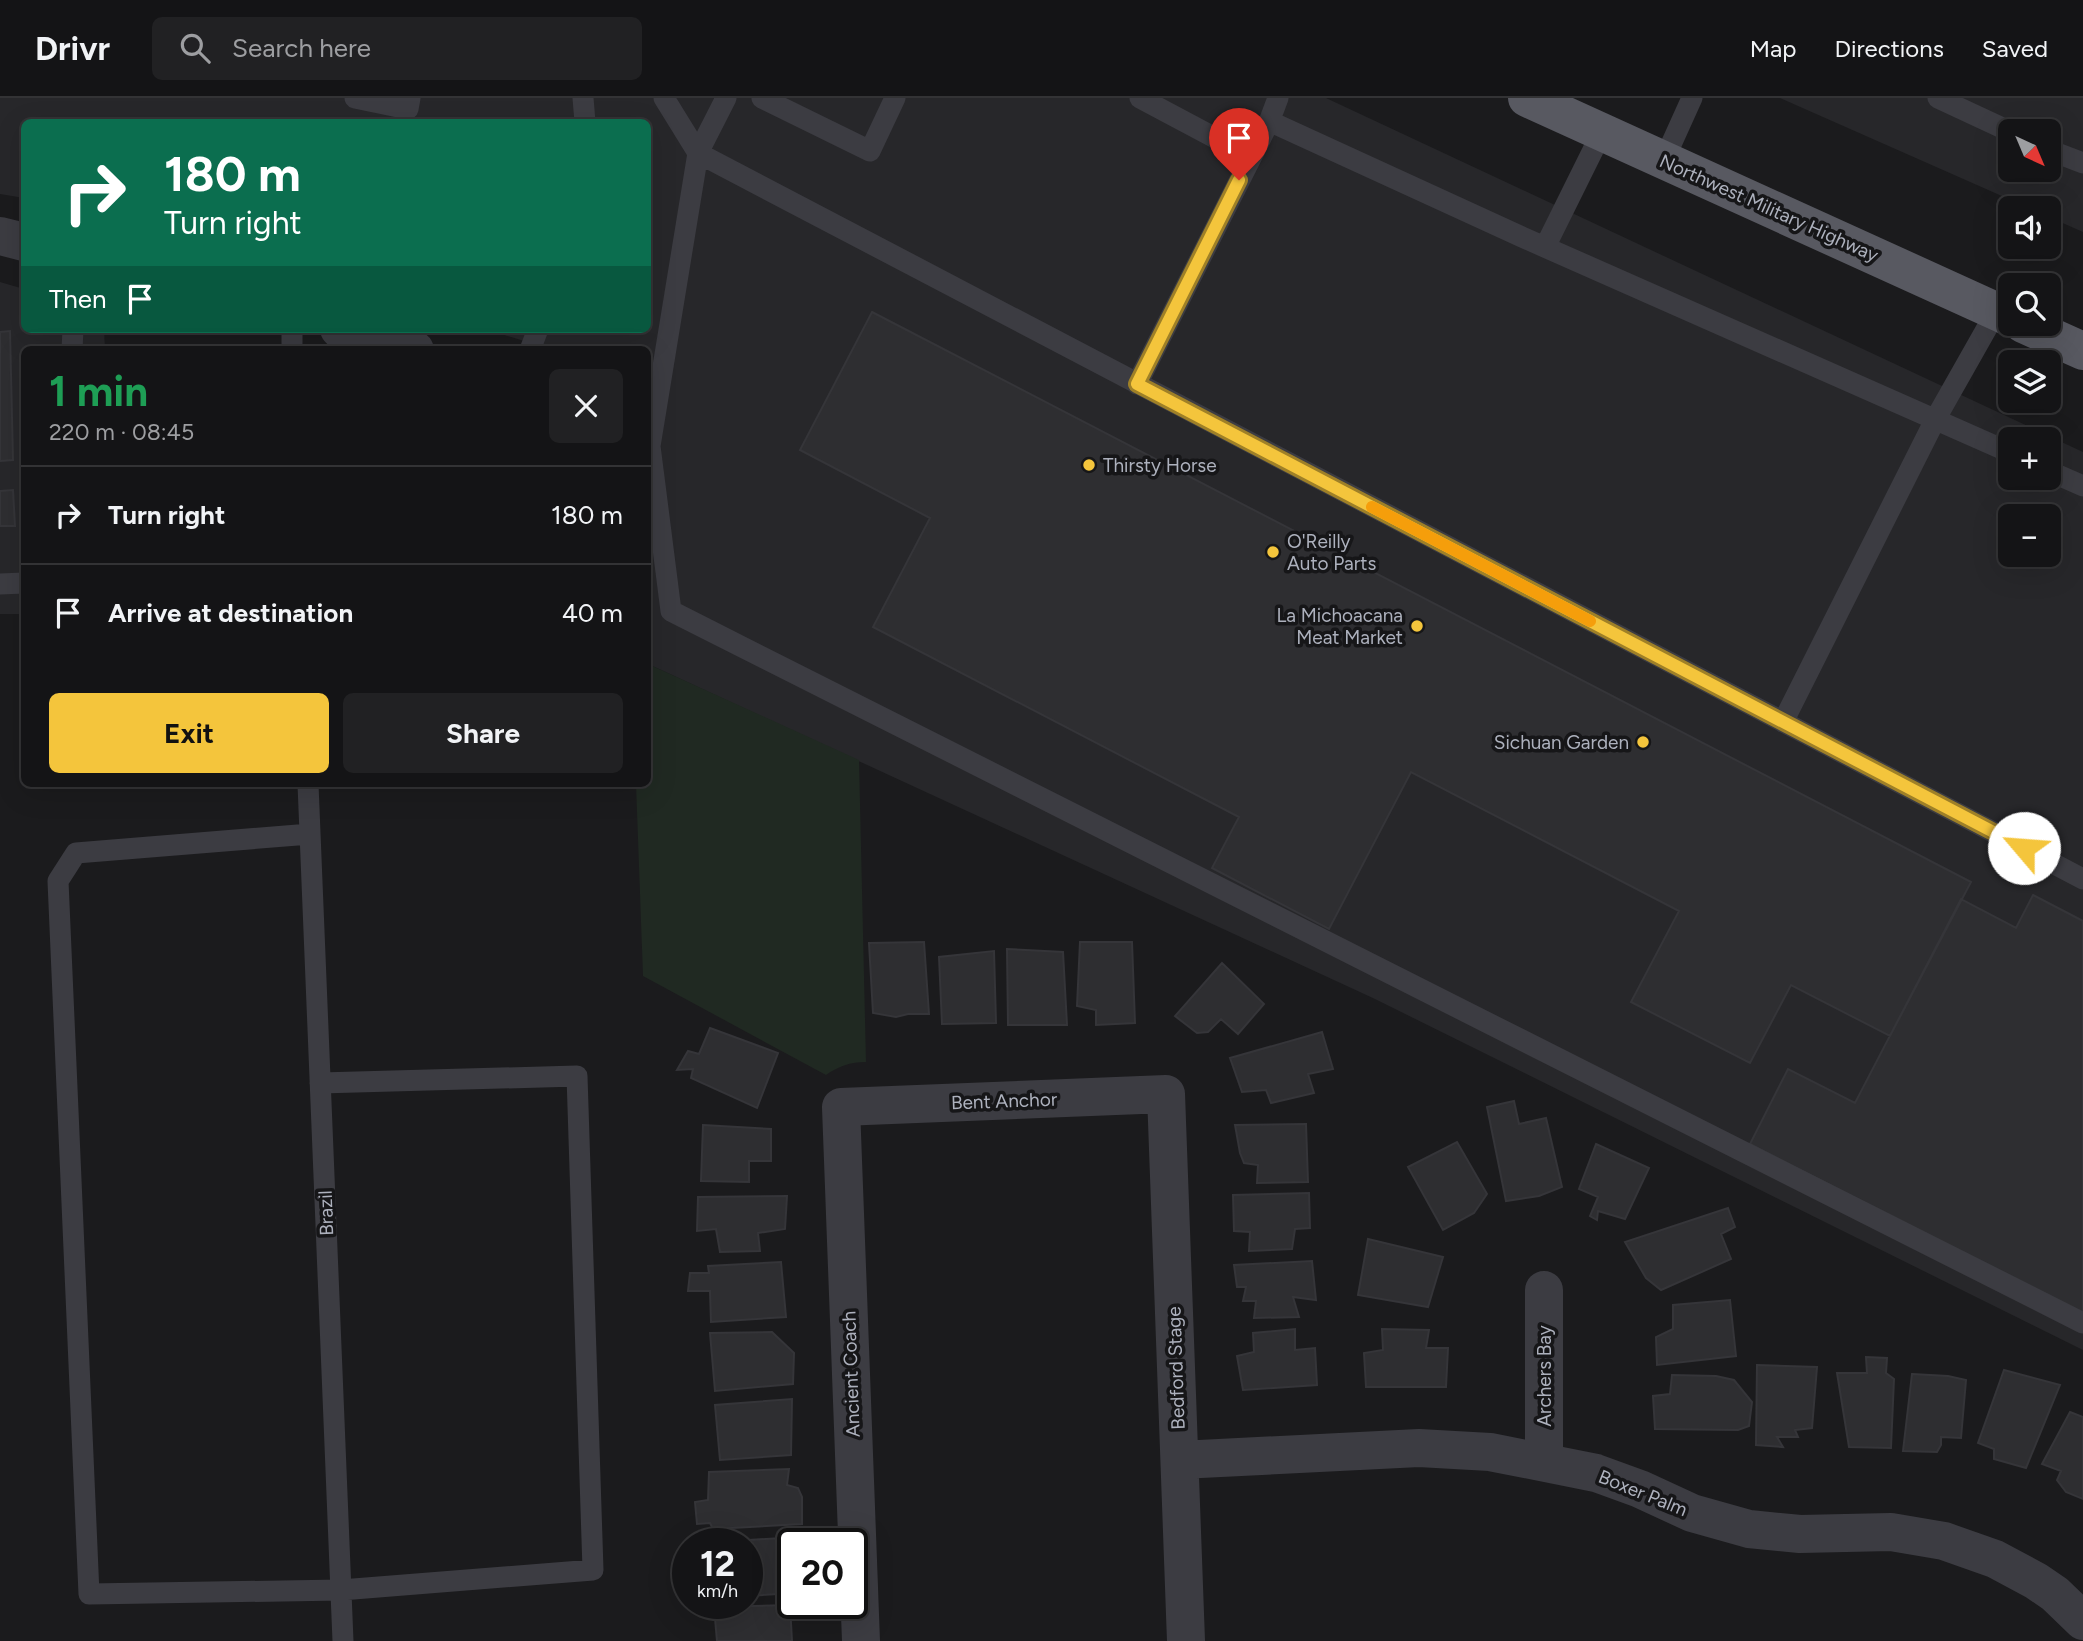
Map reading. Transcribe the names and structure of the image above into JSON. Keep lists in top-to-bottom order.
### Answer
{
  "streets": {
    "main road": ["Northwest Military Highway"],
    "street": [
      "Bent Anchor",
      "Bedford Stage",
      "Ancient Coach",
      "Archers Bay",
      "Boxer Palm"
    ],
    "lane": ["Brazil"]
  },
  "crossings": [
    ["Bent Anchor", "Bedford Stage"],
    ["Bent Anchor", "Ancient Coach"],
    ["Bedford Stage", "Boxer Palm"],
    ["Archers Bay", "Boxer Palm"]
  ],
  "places": [
    "Thirsty Horse",
    "O'Reilly Auto Parts",
    "La Michoacana Meat Market",
    "Sichuan Garden"
  ],
  "north": "bottom right",
  "page": {
    "header": "Drivr",
    "search": "Search here",
    "nav": ["Map", "Directions", "Saved"],
    "map_buttons": ["+", "−"],
    "turn": ["180 m", "Turn right"],
    "then": "Then",
    "heading": ["1 min", "220 m · 08:45"],
    "list": [
      {
        "name": "Turn right",
        "value": "180 m"
      },
      {
        "name": "Arrive at destination",
        "value": "40 m"
      }
    ],
    "buttons": ["Exit", "Share"],
    "speed": "12 km/h",
    "limit": "20"
  }
}
